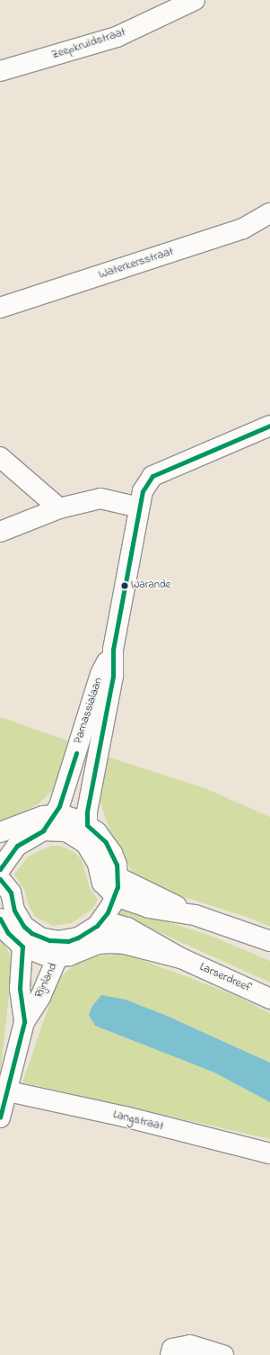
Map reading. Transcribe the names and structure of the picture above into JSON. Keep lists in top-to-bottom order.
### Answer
{
  "streets": {
    "street": [
      "Zeepkruidstraat",
      "Waterkersstraat",
      "Parnassialaan",
      "Larserdreef",
      "Rijnland",
      "Langstraat"
    ]
  },
  "crossings": [
    ["Larserdreef", "Rijnland"],
    ["Rijnland", "Langstraat"]
  ],
  "places": ["Warande"]
}
